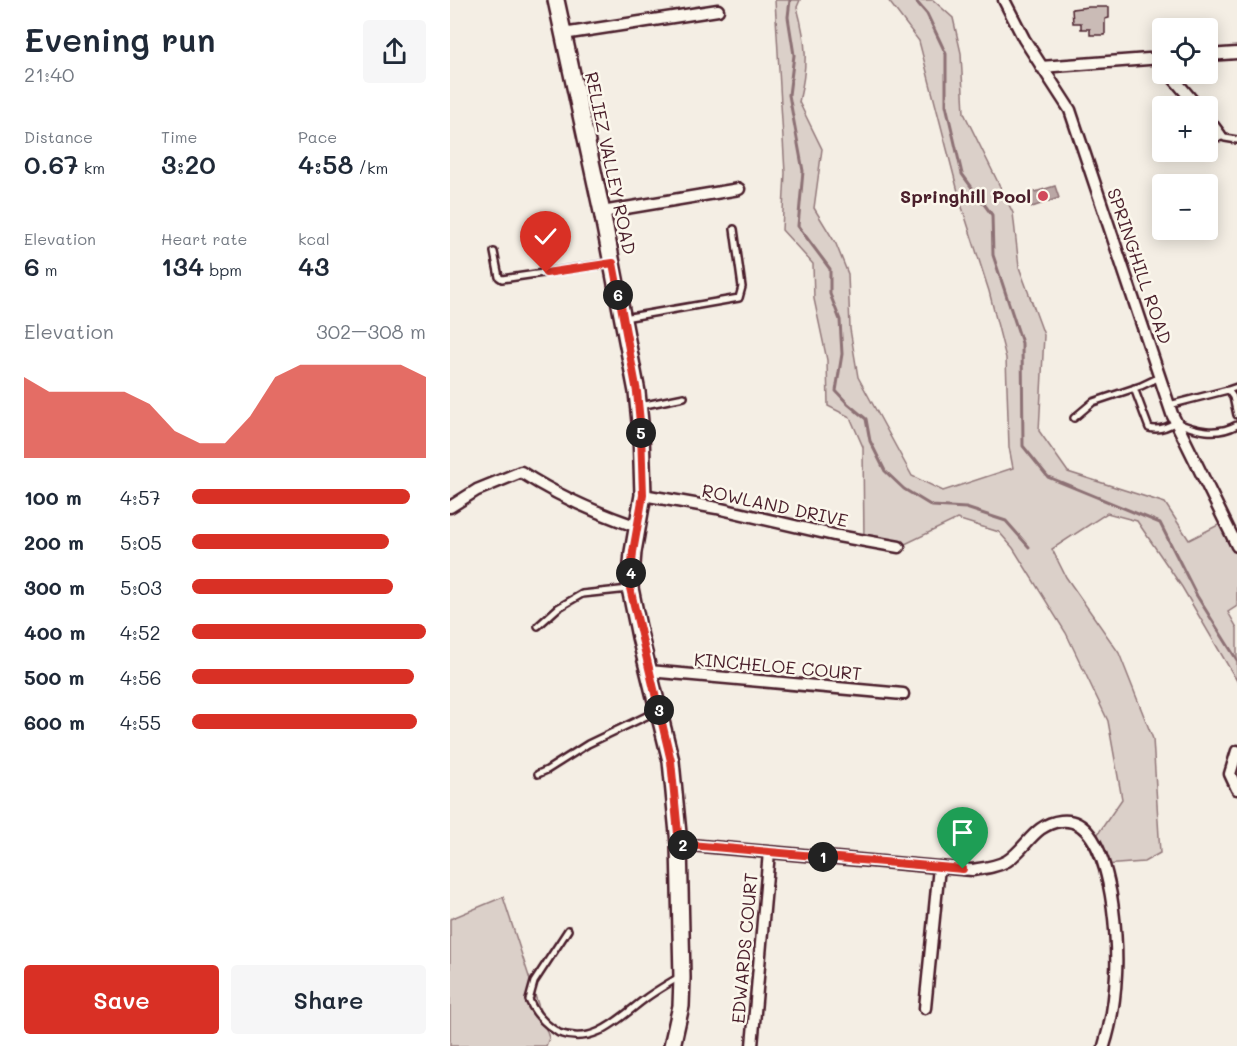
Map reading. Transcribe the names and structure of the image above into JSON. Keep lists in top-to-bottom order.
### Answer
{
  "streets": {
    "main road": ["RELIEZ VALLEY ROAD"],
    "street": [
      "SPRINGHILL ROAD",
      "ROWLAND DRIVE",
      "KINCHELOE COURT",
      "EDWARDS COURT"
    ]
  },
  "crossings": [
    ["RELIEZ VALLEY ROAD", "ROWLAND DRIVE"],
    ["RELIEZ VALLEY ROAD", "KINCHELOE COURT"]
  ],
  "places": ["Springhill Pool"],
  "page": {
    "heading": ["Evening run", "21:40"],
    "map_buttons": ["+", "−"],
    "stats": [
      ["Distance", "0.67 km"],
      ["Time", "3:20"],
      ["Pace", "4:58 /km"],
      ["Elevation", "6 m"],
      ["Heart rate", "134 bpm"],
      ["kcal", "43"]
    ],
    "pins": [
      "6",
      "5",
      "4",
      "3",
      "2",
      "1"
    ],
    "chart": ["Elevation", "302–308 m"],
    "list": [
      {
        "name": "100 m",
        "note": "4:57"
      },
      {
        "name": "200 m",
        "note": "5:05"
      },
      {
        "name": "300 m",
        "note": "5:03"
      },
      {
        "name": "400 m",
        "note": "4:52"
      },
      {
        "name": "500 m",
        "note": "4:56"
      },
      {
        "name": "600 m",
        "note": "4:55"
      }
    ],
    "buttons": ["Save", "Share"]
  }
}
